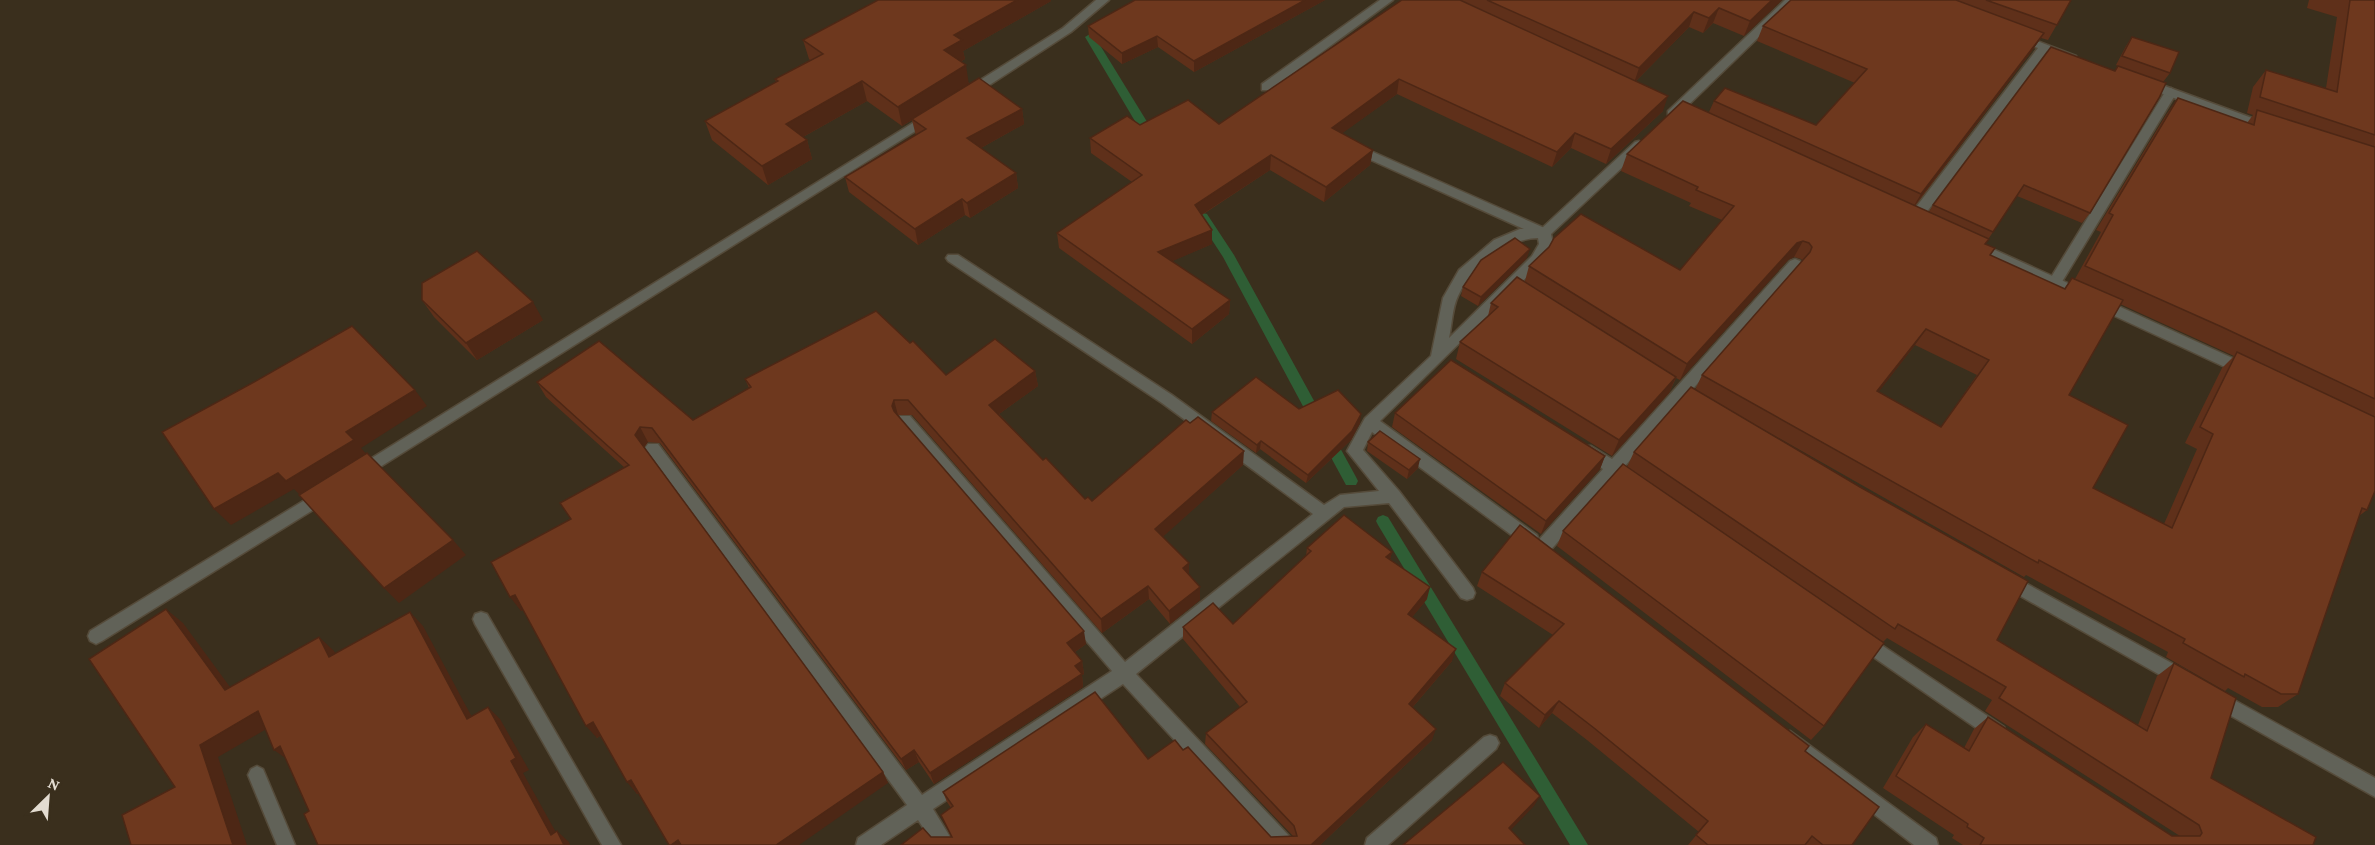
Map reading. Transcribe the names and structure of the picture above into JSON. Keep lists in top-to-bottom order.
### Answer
{
  "north": "top right"
}
